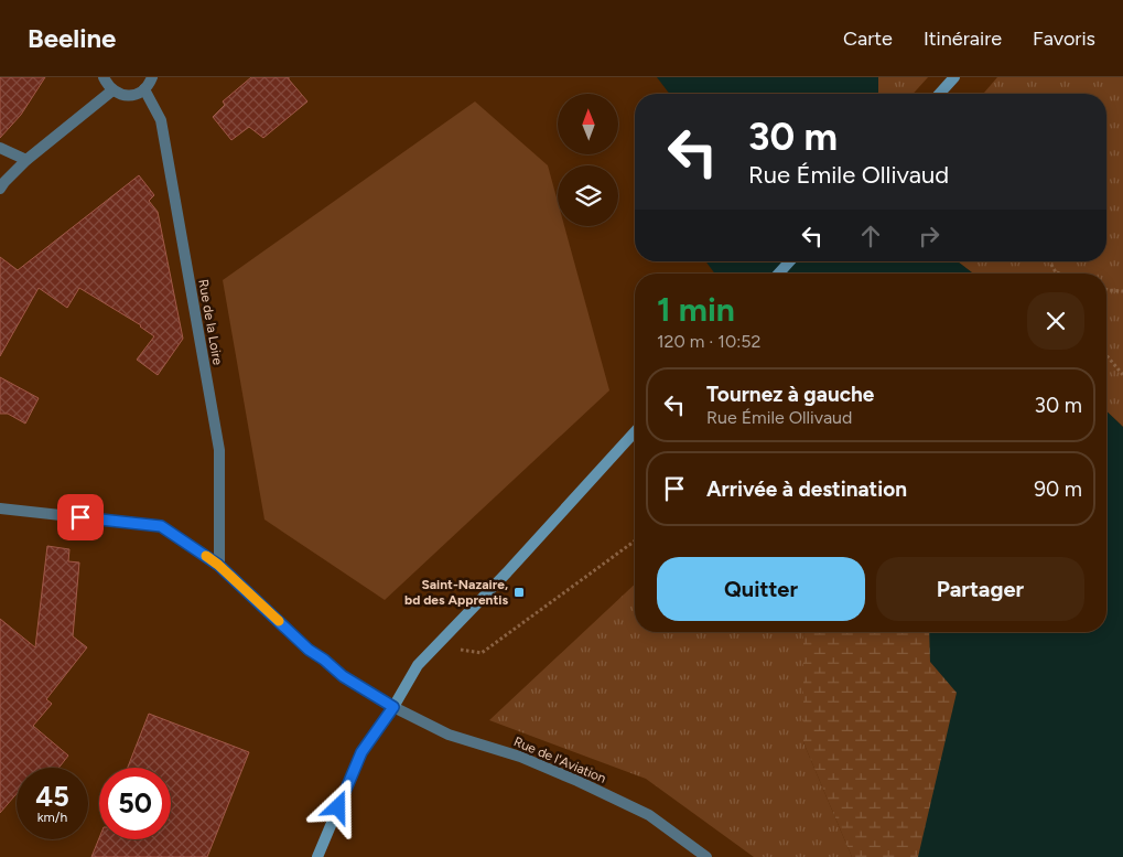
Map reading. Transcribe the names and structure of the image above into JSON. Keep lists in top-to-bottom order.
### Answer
{
  "streets": {
    "street": ["Rue de la Loire", "Rue de l'Aviation"]
  },
  "crossings": [
    ["Rue de la Loire", "Rue de l'Aviation"]
  ],
  "places": {
    "transit": ["Saint-Nazaire, bd des Apprentis"]
  },
  "north": "top",
  "page": {
    "header": "Beeline",
    "nav": ["Carte", "Itinéraire", "Favoris"],
    "turn": ["30 m", "Rue Émile Ollivaud"],
    "heading": ["1 min", "120 m · 10:52"],
    "list": [
      {
        "name": "Tournez à gauche",
        "note": "Rue Émile Ollivaud",
        "value": "30 m"
      },
      {
        "name": "Arrivée à destination",
        "value": "90 m"
      }
    ],
    "buttons": ["Quitter", "Partager"],
    "speed": "45 km/h",
    "limit": "50"
  }
}
